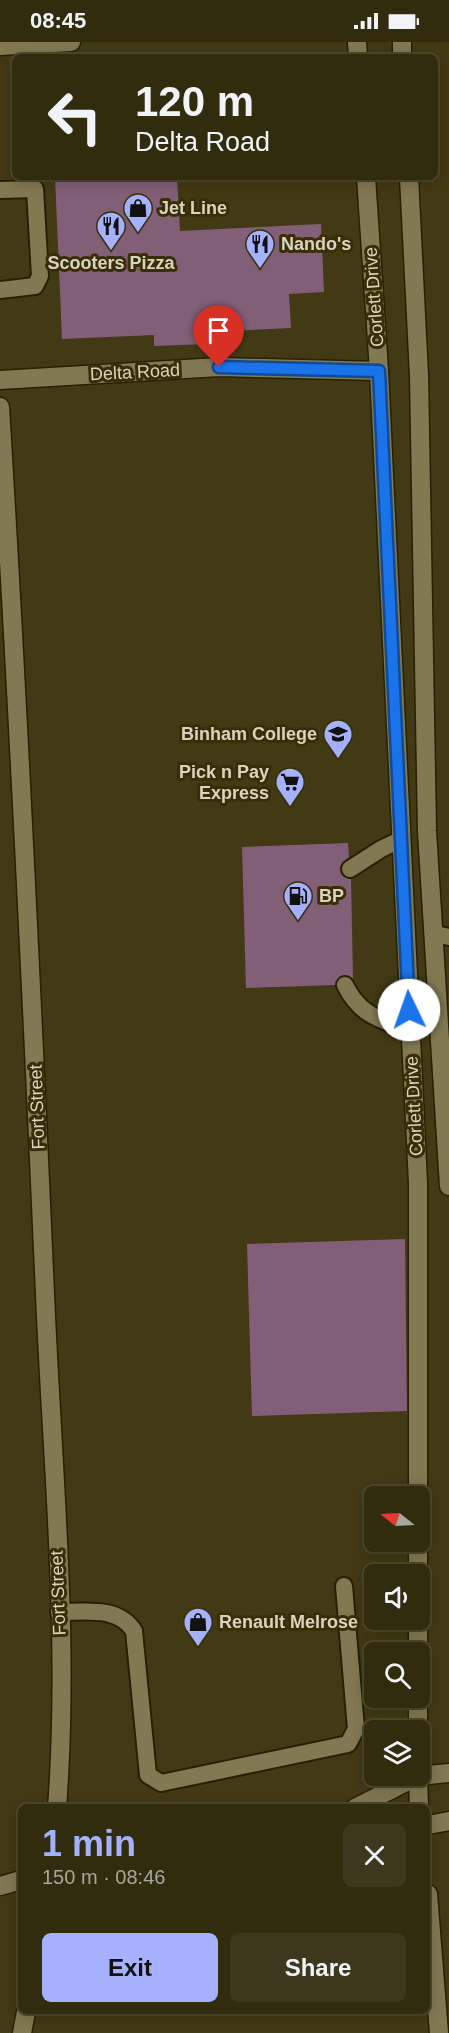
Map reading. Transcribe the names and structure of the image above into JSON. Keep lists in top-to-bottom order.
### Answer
{
  "streets": {
    "main road": ["Corlett Drive", "Delta Road", "Fort Street"]
  },
  "crossings": [
    ["Corlett Drive", "Delta Road"]
  ],
  "places": {
    "shop": ["Jet Line", "Renault Melrose"],
    "restaurant": ["Scooters Pizza", "Nando's"],
    "school or university": ["Binham College"],
    "supermarket": ["Pick n Pay Express"],
    "fuel station": ["BP"]
  },
  "north": "left",
  "page": {
    "status": "08:45",
    "turn": ["120 m", "Delta Road"],
    "heading": ["1 min", "150 m · 08:46"],
    "buttons": ["Exit", "Share"]
  }
}
